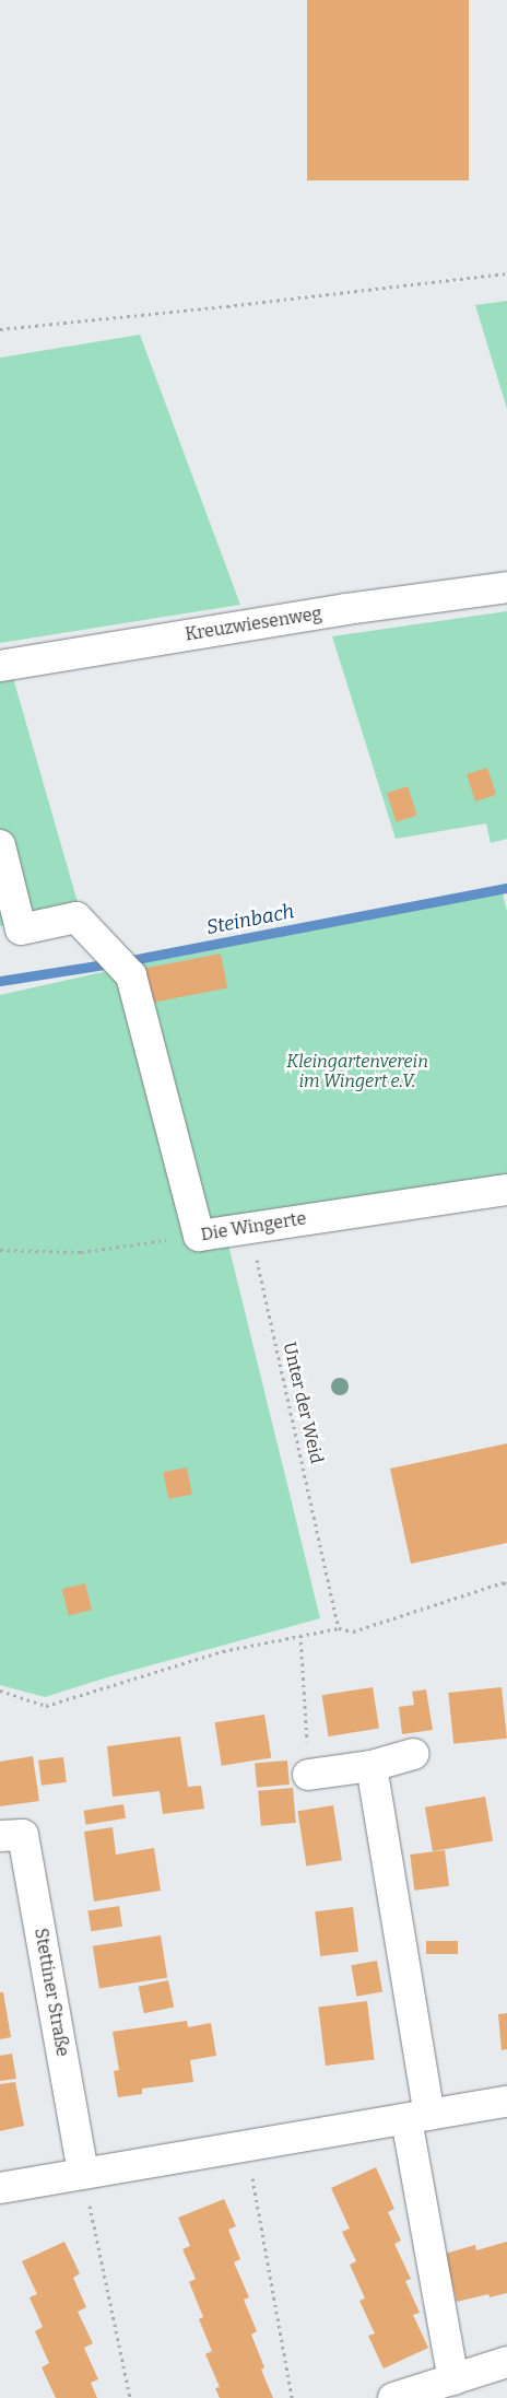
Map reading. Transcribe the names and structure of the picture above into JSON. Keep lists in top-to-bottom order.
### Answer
{
  "streets": {
    "street": ["Kreuzwiesenweg", "Die Wingerte", "Stettiner Straße"],
    "path": ["Unter der Weid"]
  },
  "water": ["Steinbach"],
  "parks": ["Kleingartenverein im Wingert e.V."]
}
